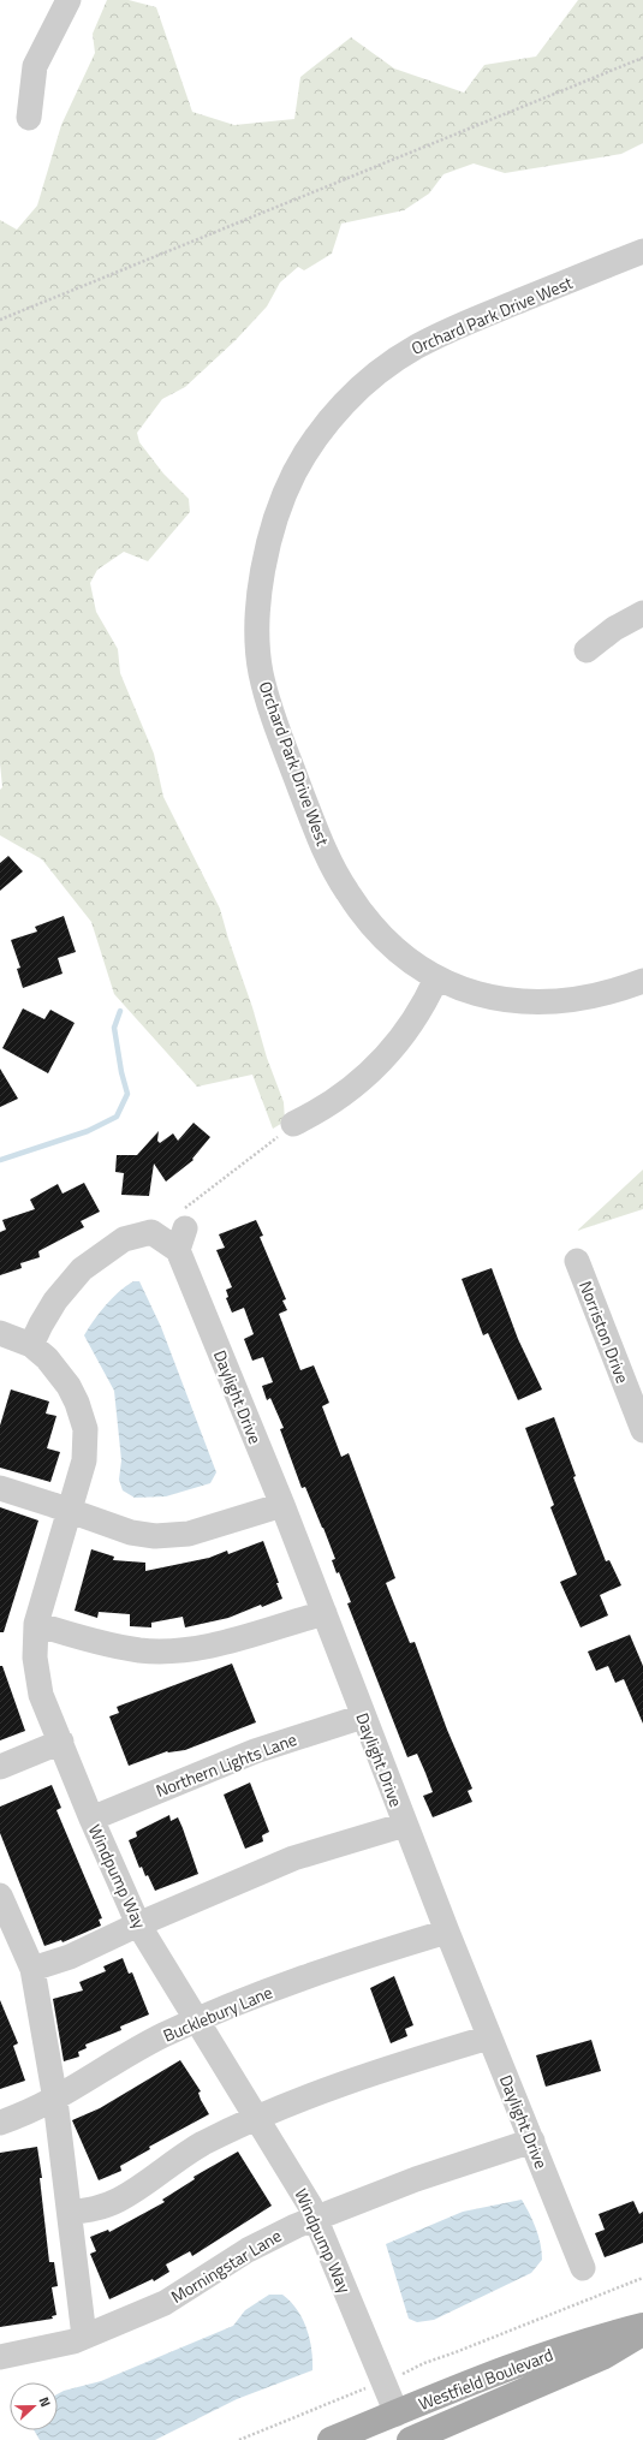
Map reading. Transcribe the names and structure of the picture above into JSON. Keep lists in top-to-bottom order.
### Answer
{
  "streets": {
    "main road": ["Westfield Boulevard"],
    "street": [
      "Orchard Park Drive West",
      "Norriston Drive",
      "Daylight Drive",
      "Northern Lights Lane",
      "Windpump Way",
      "Bucklebury Lane",
      "Morningstar Lane"
    ]
  },
  "crossings": [
    ["Daylight Drive", "Northern Lights Lane"],
    ["Daylight Drive", "Bucklebury Lane"],
    ["Daylight Drive", "Morningstar Lane"],
    ["Northern Lights Lane", "Windpump Way"],
    ["Windpump Way", "Bucklebury Lane"],
    ["Windpump Way", "Morningstar Lane"],
    ["Windpump Way", "Westfield Boulevard"]
  ],
  "north": "right"
}
